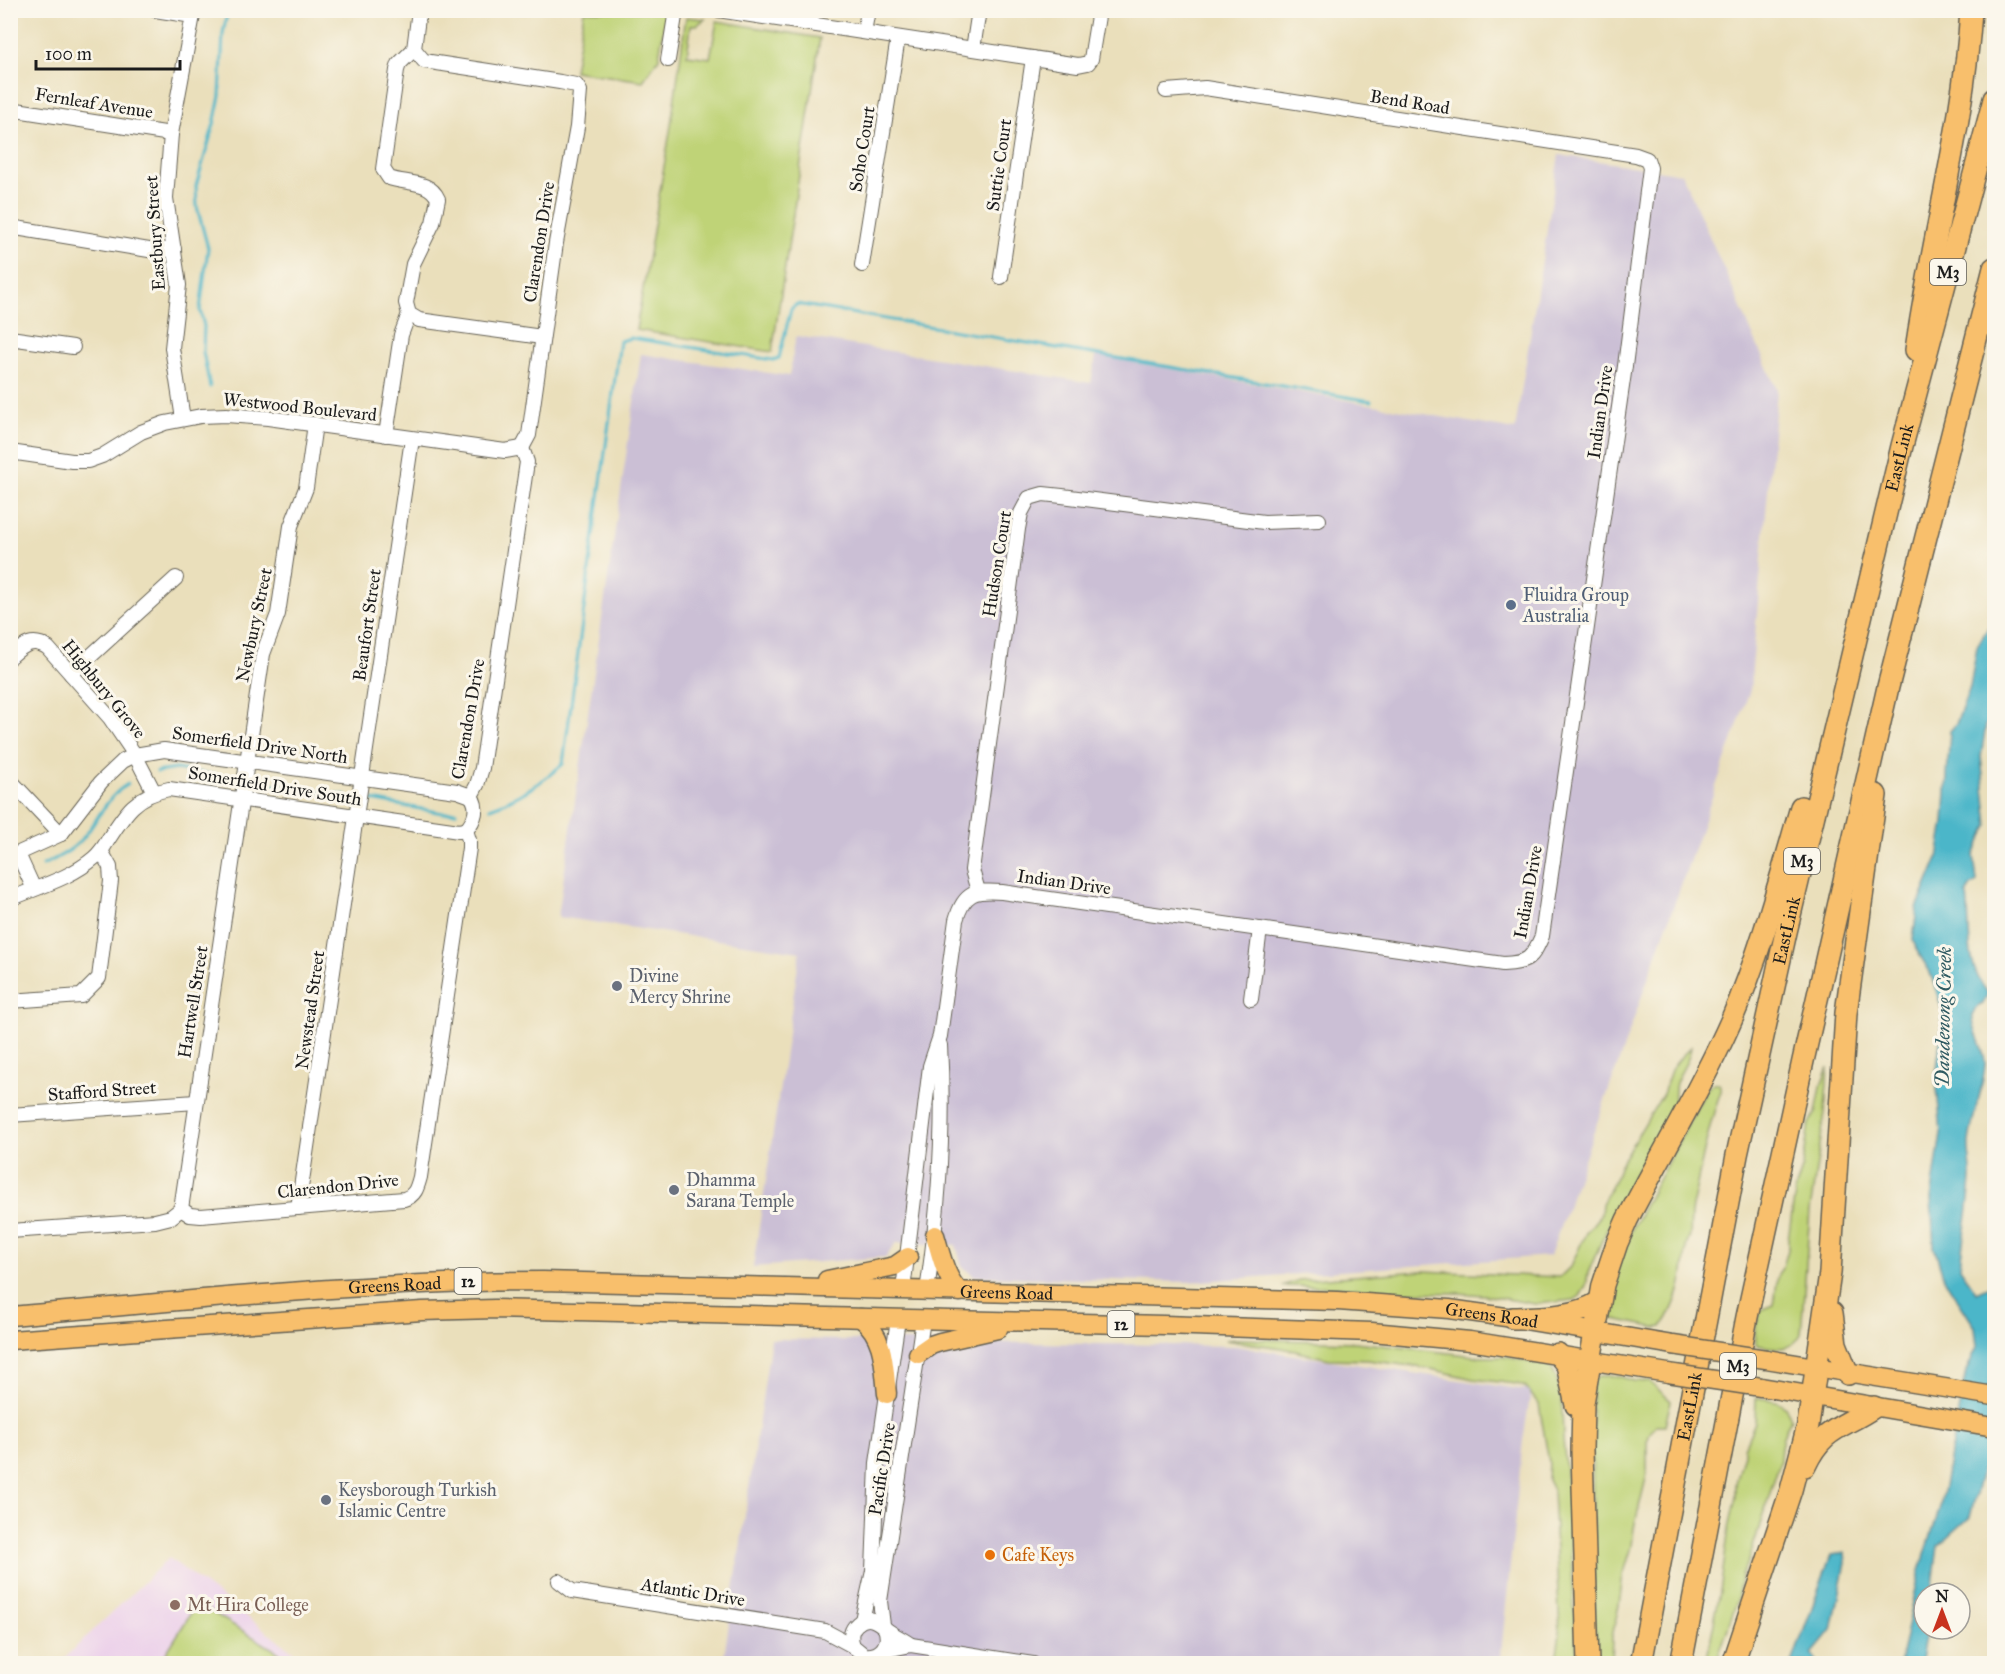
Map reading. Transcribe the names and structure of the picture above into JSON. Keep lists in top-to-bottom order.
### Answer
{
  "streets": {
    "highway": ["M3", "EastLink"],
    "main road": ["12", "Greens Road"],
    "street": [
      "Bend Road",
      "Fernleaf Avenue",
      "Soho Court",
      "Suttie Court",
      "Eastbury Street",
      "Clarendon Drive",
      "Westwood Boulevard",
      "Indian Drive",
      "Hudson Court",
      "Newbury Street",
      "Beaufort Street",
      "Highbury Grove",
      "Somerfield Drive North",
      "Somerfield Drive South",
      "Hartwell Street",
      "Newstead Street",
      "Stafford Street",
      "Pacific Drive",
      "Atlantic Drive"
    ]
  },
  "crossings": [
    ["Bend Road", "Indian Drive"],
    ["Fernleaf Avenue", "Eastbury Street"],
    ["Eastbury Street", "Westwood Boulevard"],
    ["Clarendon Drive", "Westwood Boulevard"],
    ["Clarendon Drive", "Somerfield Drive North"],
    ["Clarendon Drive", "Somerfield Drive South"],
    ["Clarendon Drive", "Hartwell Street"],
    ["Clarendon Drive", "Newstead Street"],
    ["Westwood Boulevard", "Newbury Street"],
    ["Westwood Boulevard", "Beaufort Street"],
    ["Indian Drive", "Hudson Court"],
    ["Newbury Street", "Somerfield Drive North"],
    ["Newbury Street", "Somerfield Drive South"],
    ["Newbury Street", "Hartwell Street"],
    ["Beaufort Street", "Somerfield Drive North"],
    ["Beaufort Street", "Somerfield Drive South"],
    ["Beaufort Street", "Newstead Street"],
    ["Highbury Grove", "Somerfield Drive North"],
    ["Highbury Grove", "Somerfield Drive South"],
    ["Somerfield Drive South", "Hartwell Street"],
    ["Somerfield Drive South", "Newstead Street"],
    ["Hartwell Street", "Stafford Street"],
    ["Greens Road", "Pacific Drive"],
    ["Pacific Drive", "Atlantic Drive"]
  ],
  "water": ["Dandenong Creek"],
  "places": [
    "Fluidra Group Australia",
    "Divine Mercy Shrine",
    "Dhamma Sarana Temple",
    "Keysborough Turkish Islamic Centre",
    "Cafe Keys",
    "Mt Hira College"
  ],
  "scale_bar": "100 m",
  "north": "top"
}
